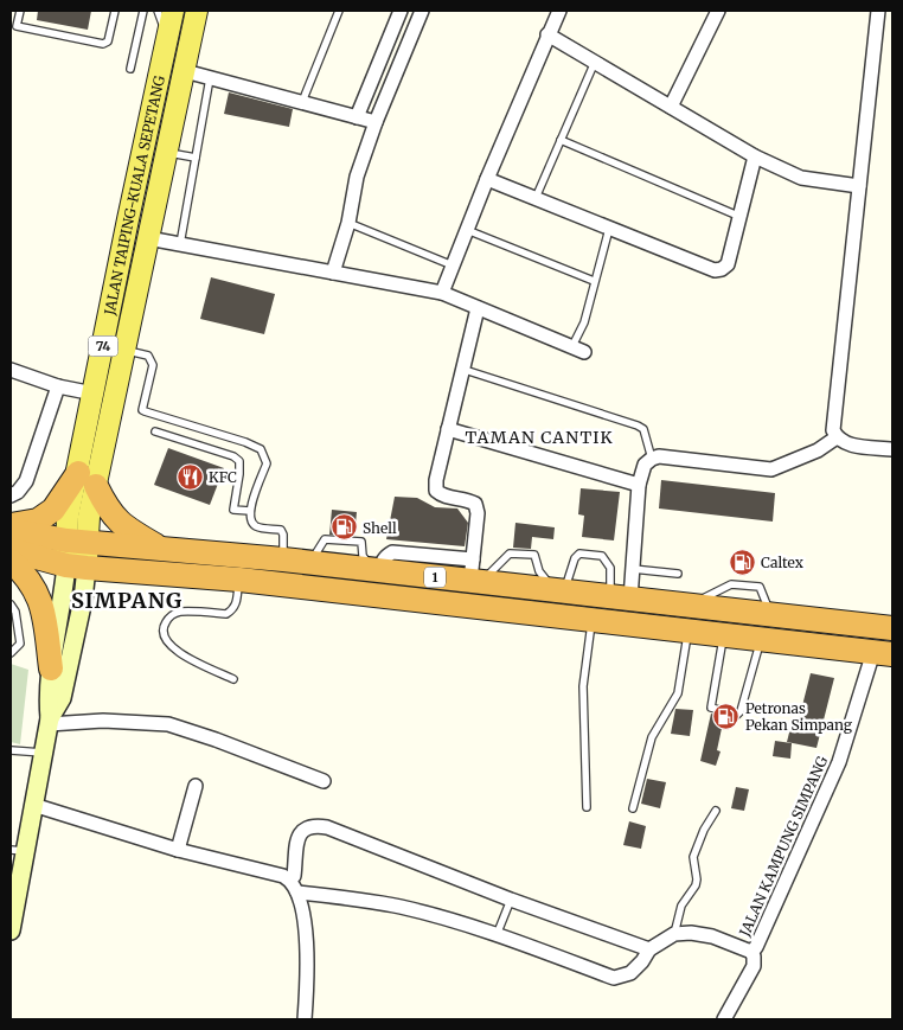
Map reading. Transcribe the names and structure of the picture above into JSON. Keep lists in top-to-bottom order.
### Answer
{
  "streets": {
    "highway": ["1"],
    "main road": ["JALAN TAIPING-KUALA SEPETANG", "74"],
    "street": ["JALAN KAMPUNG SIMPANG"]
  },
  "crossings": [
    ["JALAN TAIPING-KUALA SEPETANG", "74"],
    ["JALAN TAIPING-KUALA SEPETANG", "1"],
    ["1", "JALAN KAMPUNG SIMPANG"]
  ],
  "districts": ["TAMAN CANTIK", "SIMPANG"],
  "places": {
    "restaurant": ["KFC"],
    "fuel station": ["Shell", "Caltex", "Petronas Pekan Simpang"]
  }
}
